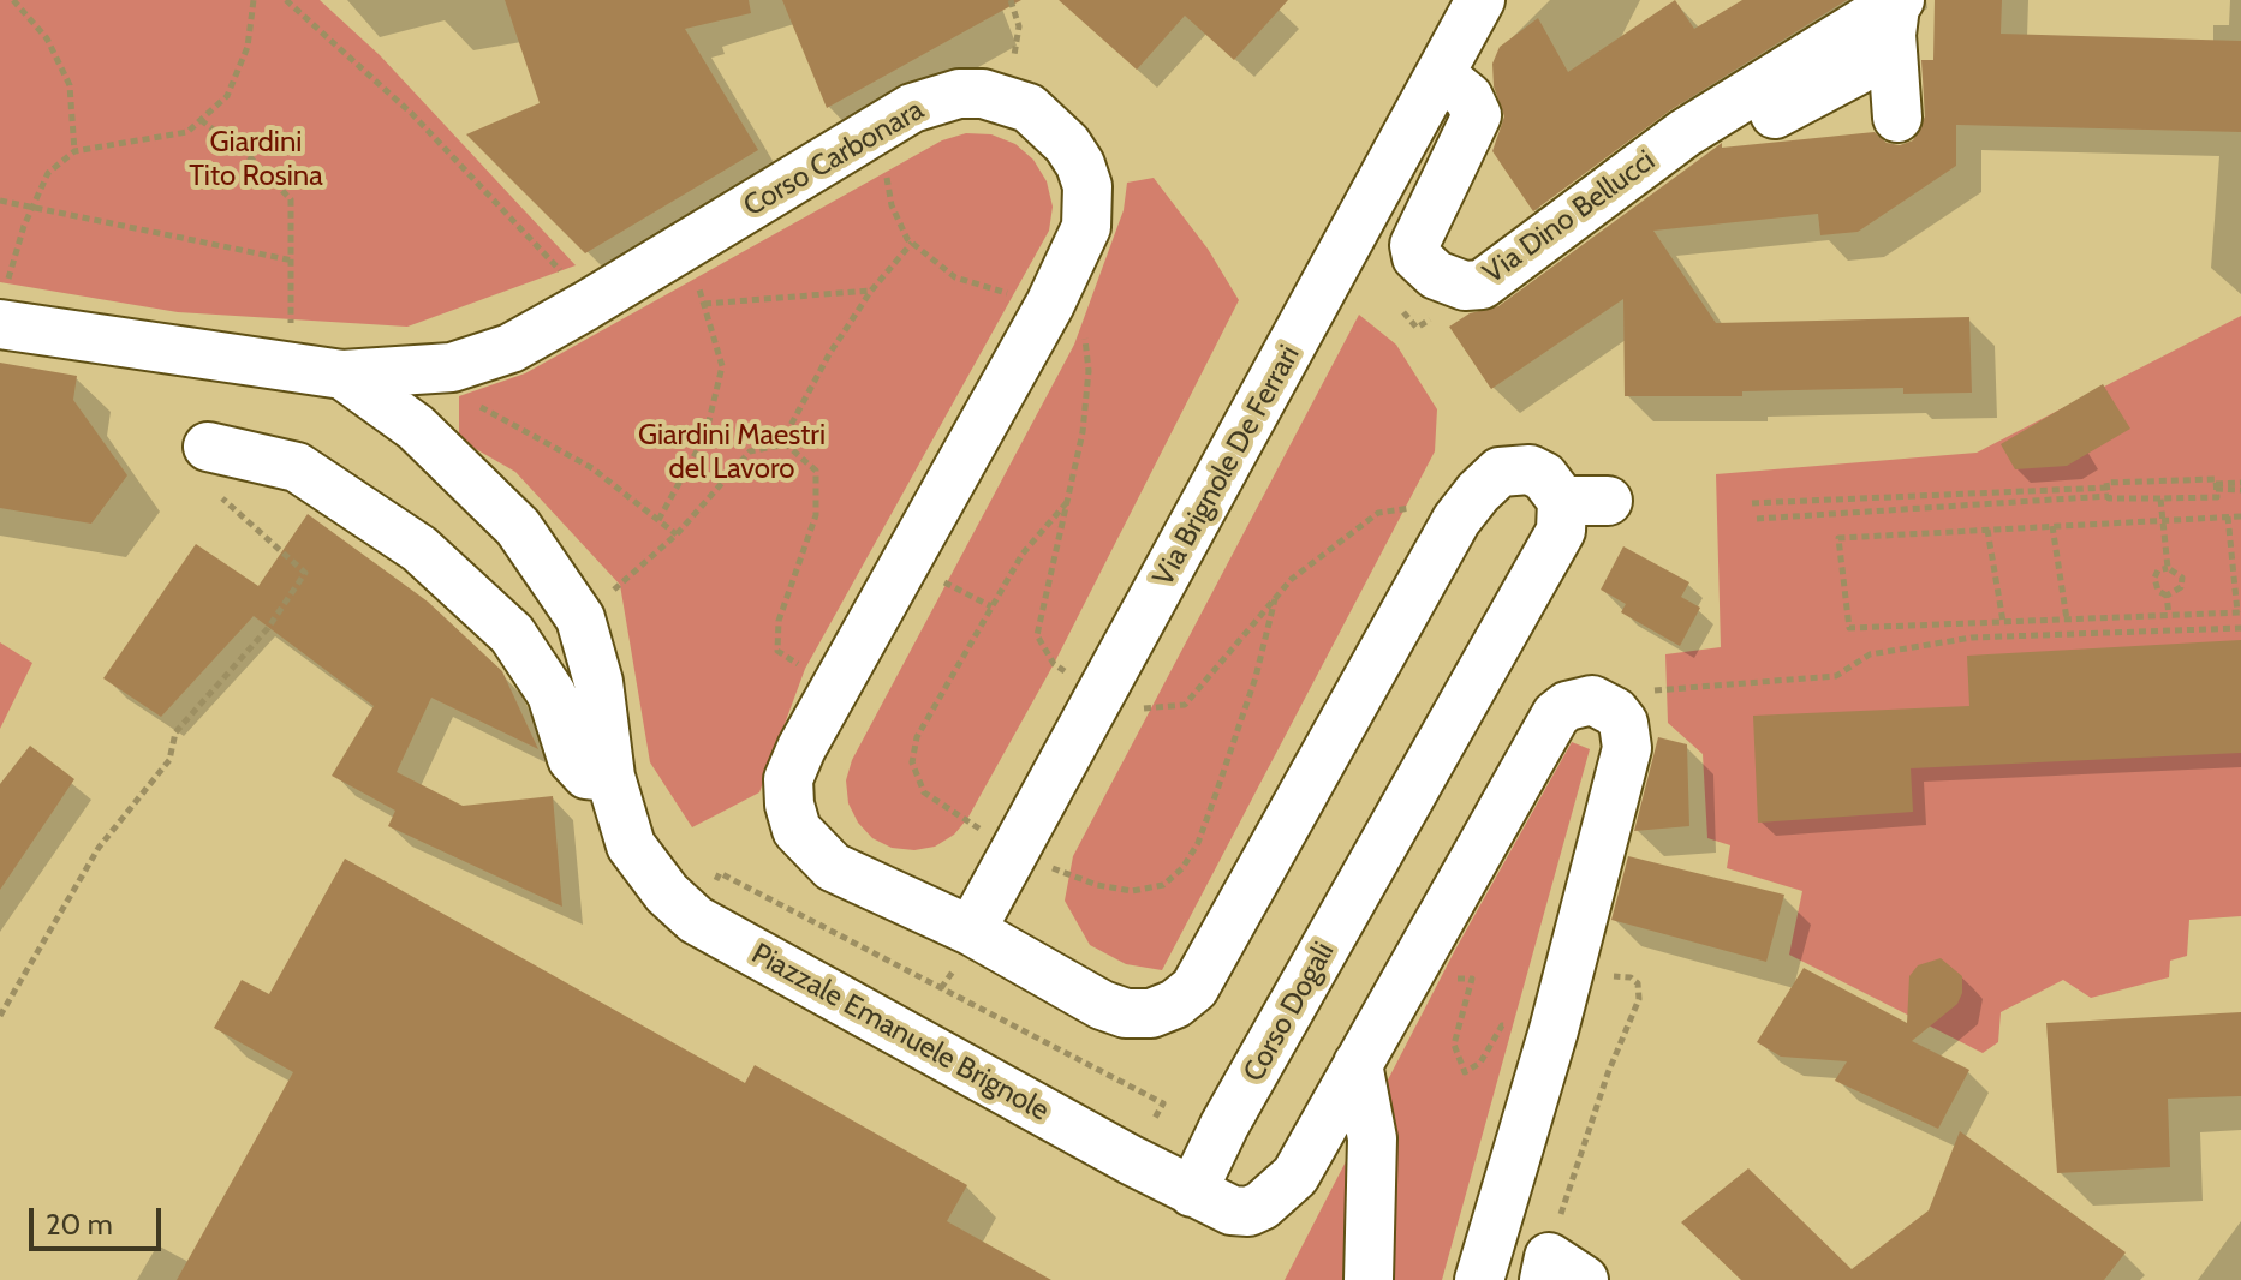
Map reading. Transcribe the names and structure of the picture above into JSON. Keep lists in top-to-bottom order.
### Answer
{
  "streets": {
    "street": [
      "Corso Carbonara",
      "Via Dino Bellucci",
      "Via Brignole De Ferrari",
      "Corso Dogali",
      "Piazzale Emanuele Brignole"
    ]
  },
  "crossings": [
    ["Corso Carbonara", "Via Brignole De Ferrari"],
    ["Corso Carbonara", "Corso Dogali"],
    ["Via Dino Bellucci", "Via Brignole De Ferrari"],
    ["Via Brignole De Ferrari", "Corso Dogali"],
    ["Corso Dogali", "Piazzale Emanuele Brignole"]
  ],
  "parks": ["Giardini Tito Rosina", "Giardini Maestri del Lavoro"],
  "scale_bar": "20 m"
}
